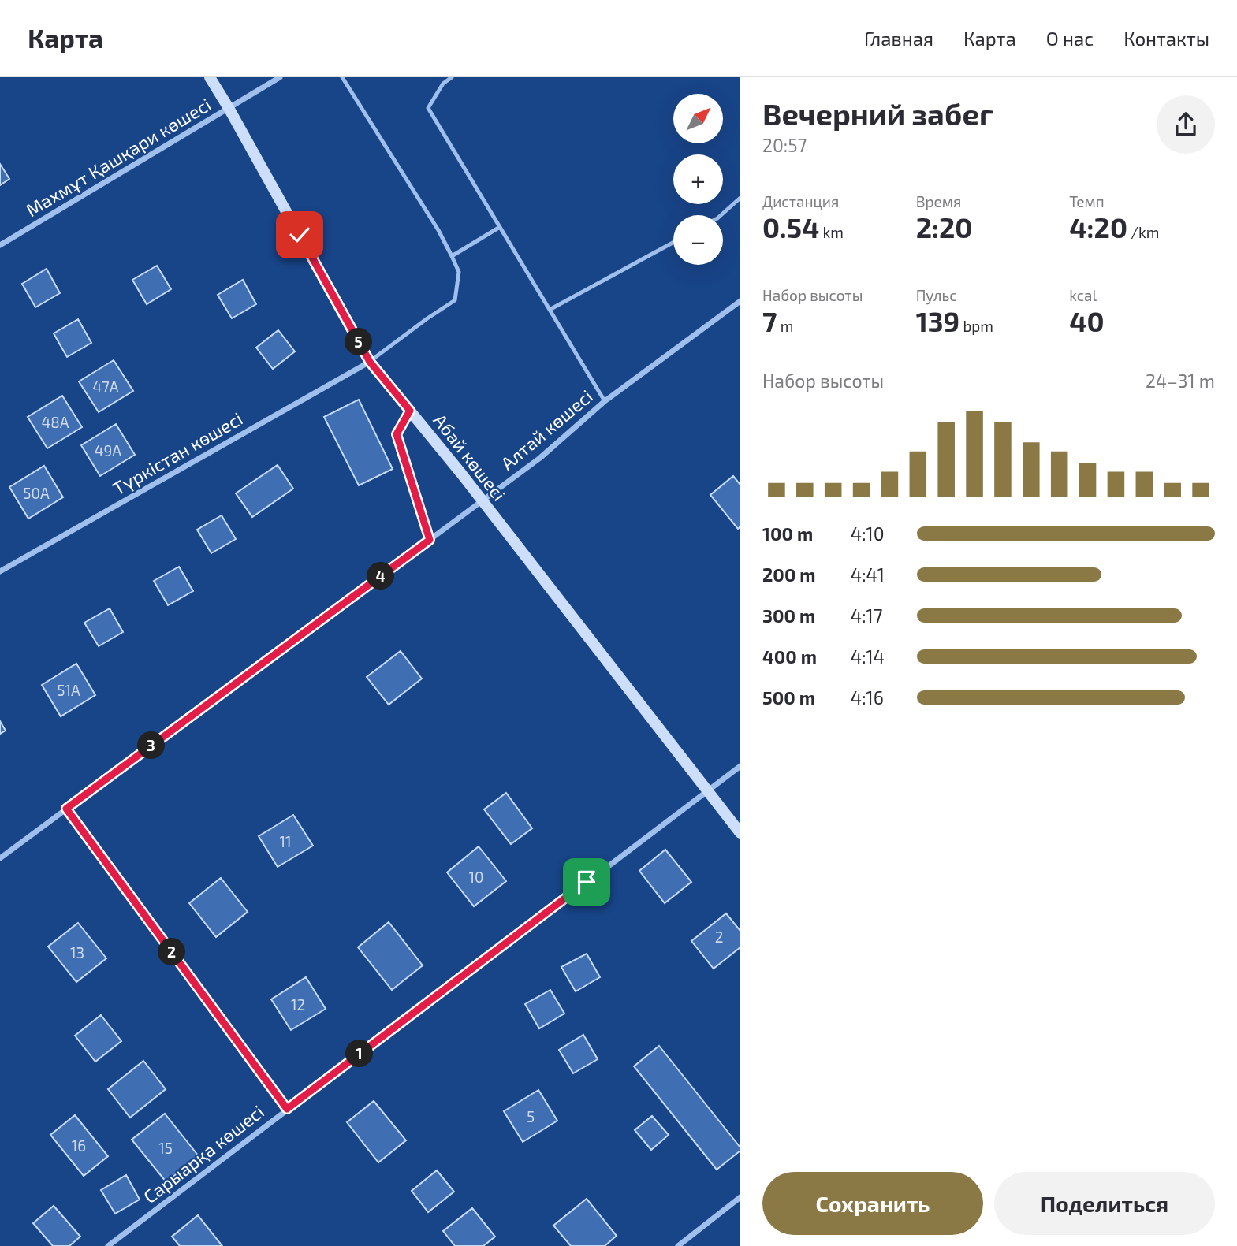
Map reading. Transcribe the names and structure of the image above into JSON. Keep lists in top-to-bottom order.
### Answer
{
  "streets": {
    "main road": ["Абай көшесі"],
    "street": [
      "Махмұт Қашқари көшесі",
      "Алтай көшесі",
      "Түркістан көшесі",
      "Сарыарқа көшесі"
    ]
  },
  "crossings": [
    ["Махмұт Қашқари көшесі", "Абай көшесі"],
    ["Алтай көшесі", "Абай көшесі"],
    ["Түркістан көшесі", "Абай көшесі"],
    ["Абай көшесі", "Сарыарқа көшесі"]
  ],
  "house_numbers": [
    "47А",
    "48А",
    "49А",
    "50А",
    "51А",
    "11",
    "10",
    "2",
    "13",
    "12",
    "5",
    "16",
    "15"
  ],
  "north": "top right",
  "page": {
    "header": "Карта",
    "nav": [
      "Главная",
      "Карта",
      "О нас",
      "Контакты"
    ],
    "heading": ["Вечерний забег", "20:57"],
    "map_buttons": ["+", "−"],
    "stats": [
      ["Дистанция", "0.54 km"],
      ["Время", "2:20"],
      ["Темп", "4:20 /km"],
      ["Набор высоты", "7 m"],
      ["Пульс", "139 bpm"],
      ["kcal", "40"]
    ],
    "pins": [
      "5",
      "4",
      "3",
      "2",
      "1"
    ],
    "chart": ["Набор высоты", "24–31 m"],
    "list": [
      {
        "name": "100 m",
        "note": "4:10"
      },
      {
        "name": "200 m",
        "note": "4:41"
      },
      {
        "name": "300 m",
        "note": "4:17"
      },
      {
        "name": "400 m",
        "note": "4:14"
      },
      {
        "name": "500 m",
        "note": "4:16"
      }
    ],
    "buttons": ["Сохранить", "Поделиться"]
  }
}
